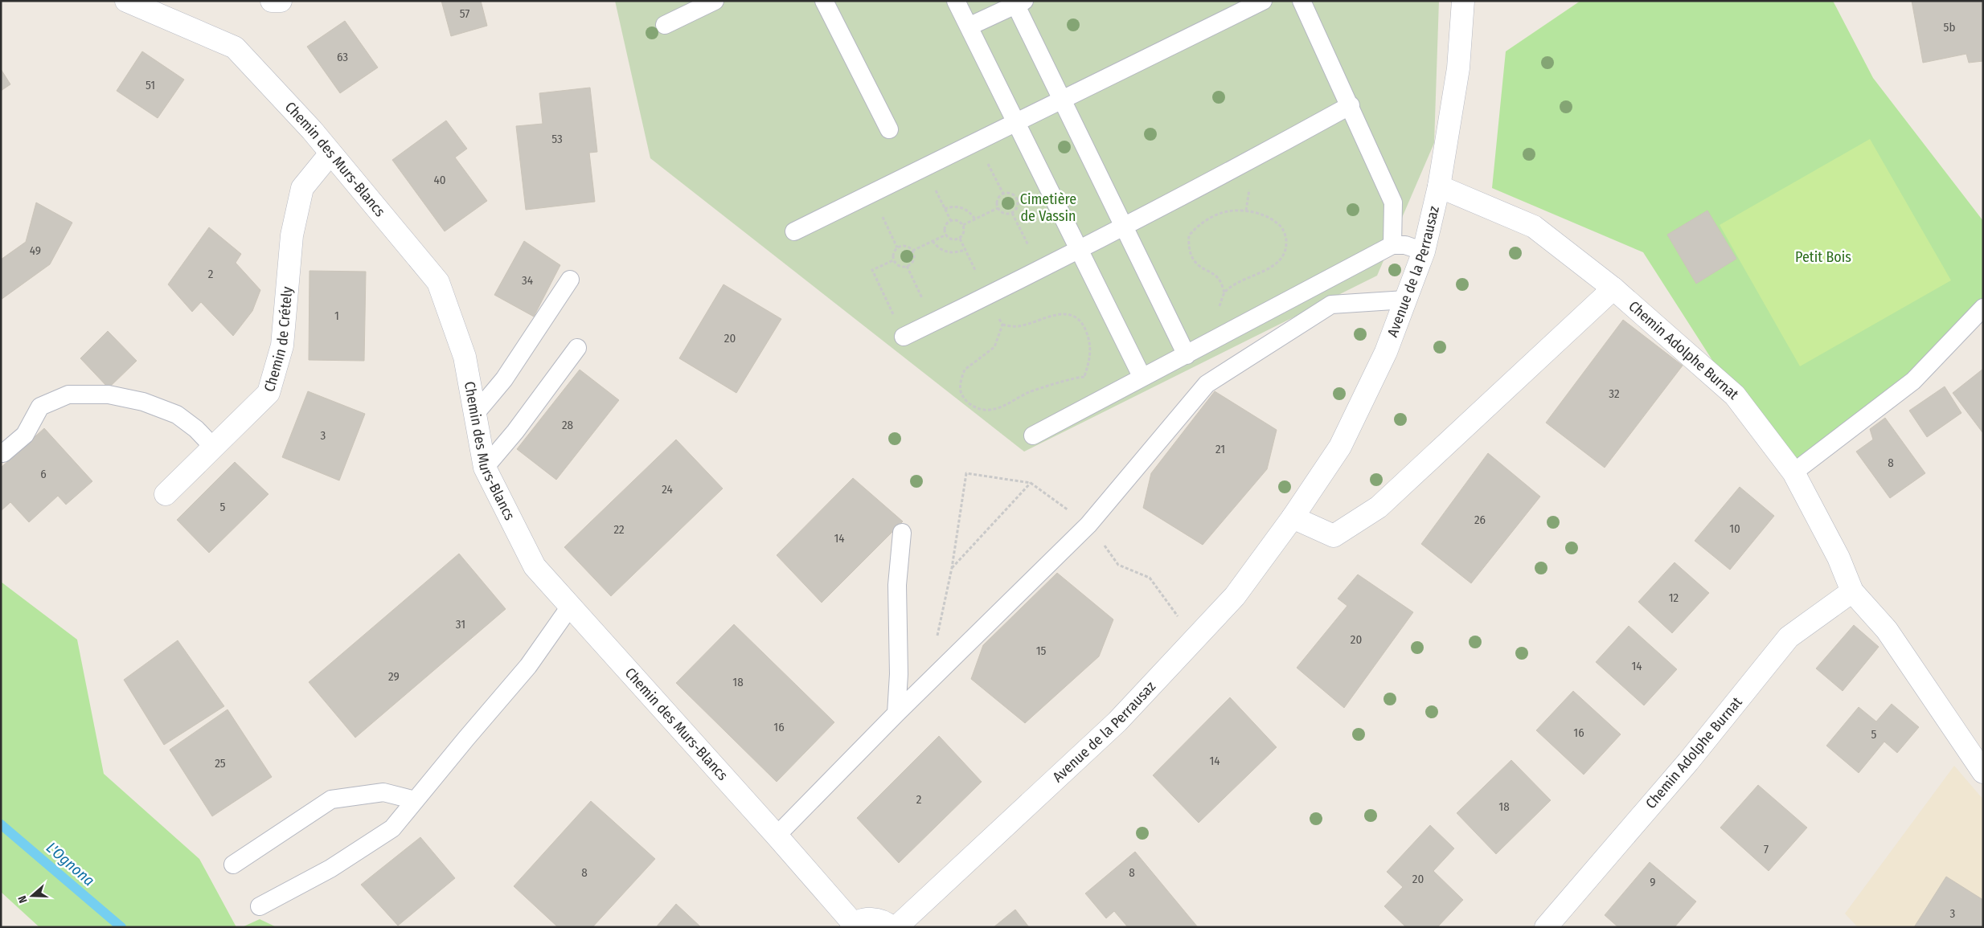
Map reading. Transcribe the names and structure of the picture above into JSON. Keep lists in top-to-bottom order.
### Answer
{
  "streets": {
    "street": [
      "Chemin des Murs-Blancs",
      "Avenue de la Perrausaz",
      "Chemin de Crétely",
      "Chemin Adolphe Burnat"
    ]
  },
  "crossings": [
    ["Chemin des Murs-Blancs", "Chemin de Crétely"],
    ["Avenue de la Perrausaz", "Chemin Adolphe Burnat"]
  ],
  "water": ["L'Ognona"],
  "parks": ["Cimetière de Vassin", "Petit Bois"],
  "house_numbers": [
    "57",
    "5b",
    "63",
    "51",
    "53",
    "40",
    "49",
    "2",
    "34",
    "1",
    "20",
    "32",
    "28",
    "3",
    "21",
    "8",
    "6",
    "24",
    "5",
    "26",
    "10",
    "22",
    "14",
    "12",
    "31",
    "20",
    "15",
    "14",
    "29",
    "18",
    "16",
    "16",
    "5",
    "14",
    "25",
    "2",
    "18",
    "7",
    "8",
    "8",
    "20",
    "9",
    "3"
  ],
  "north": "left"
}
